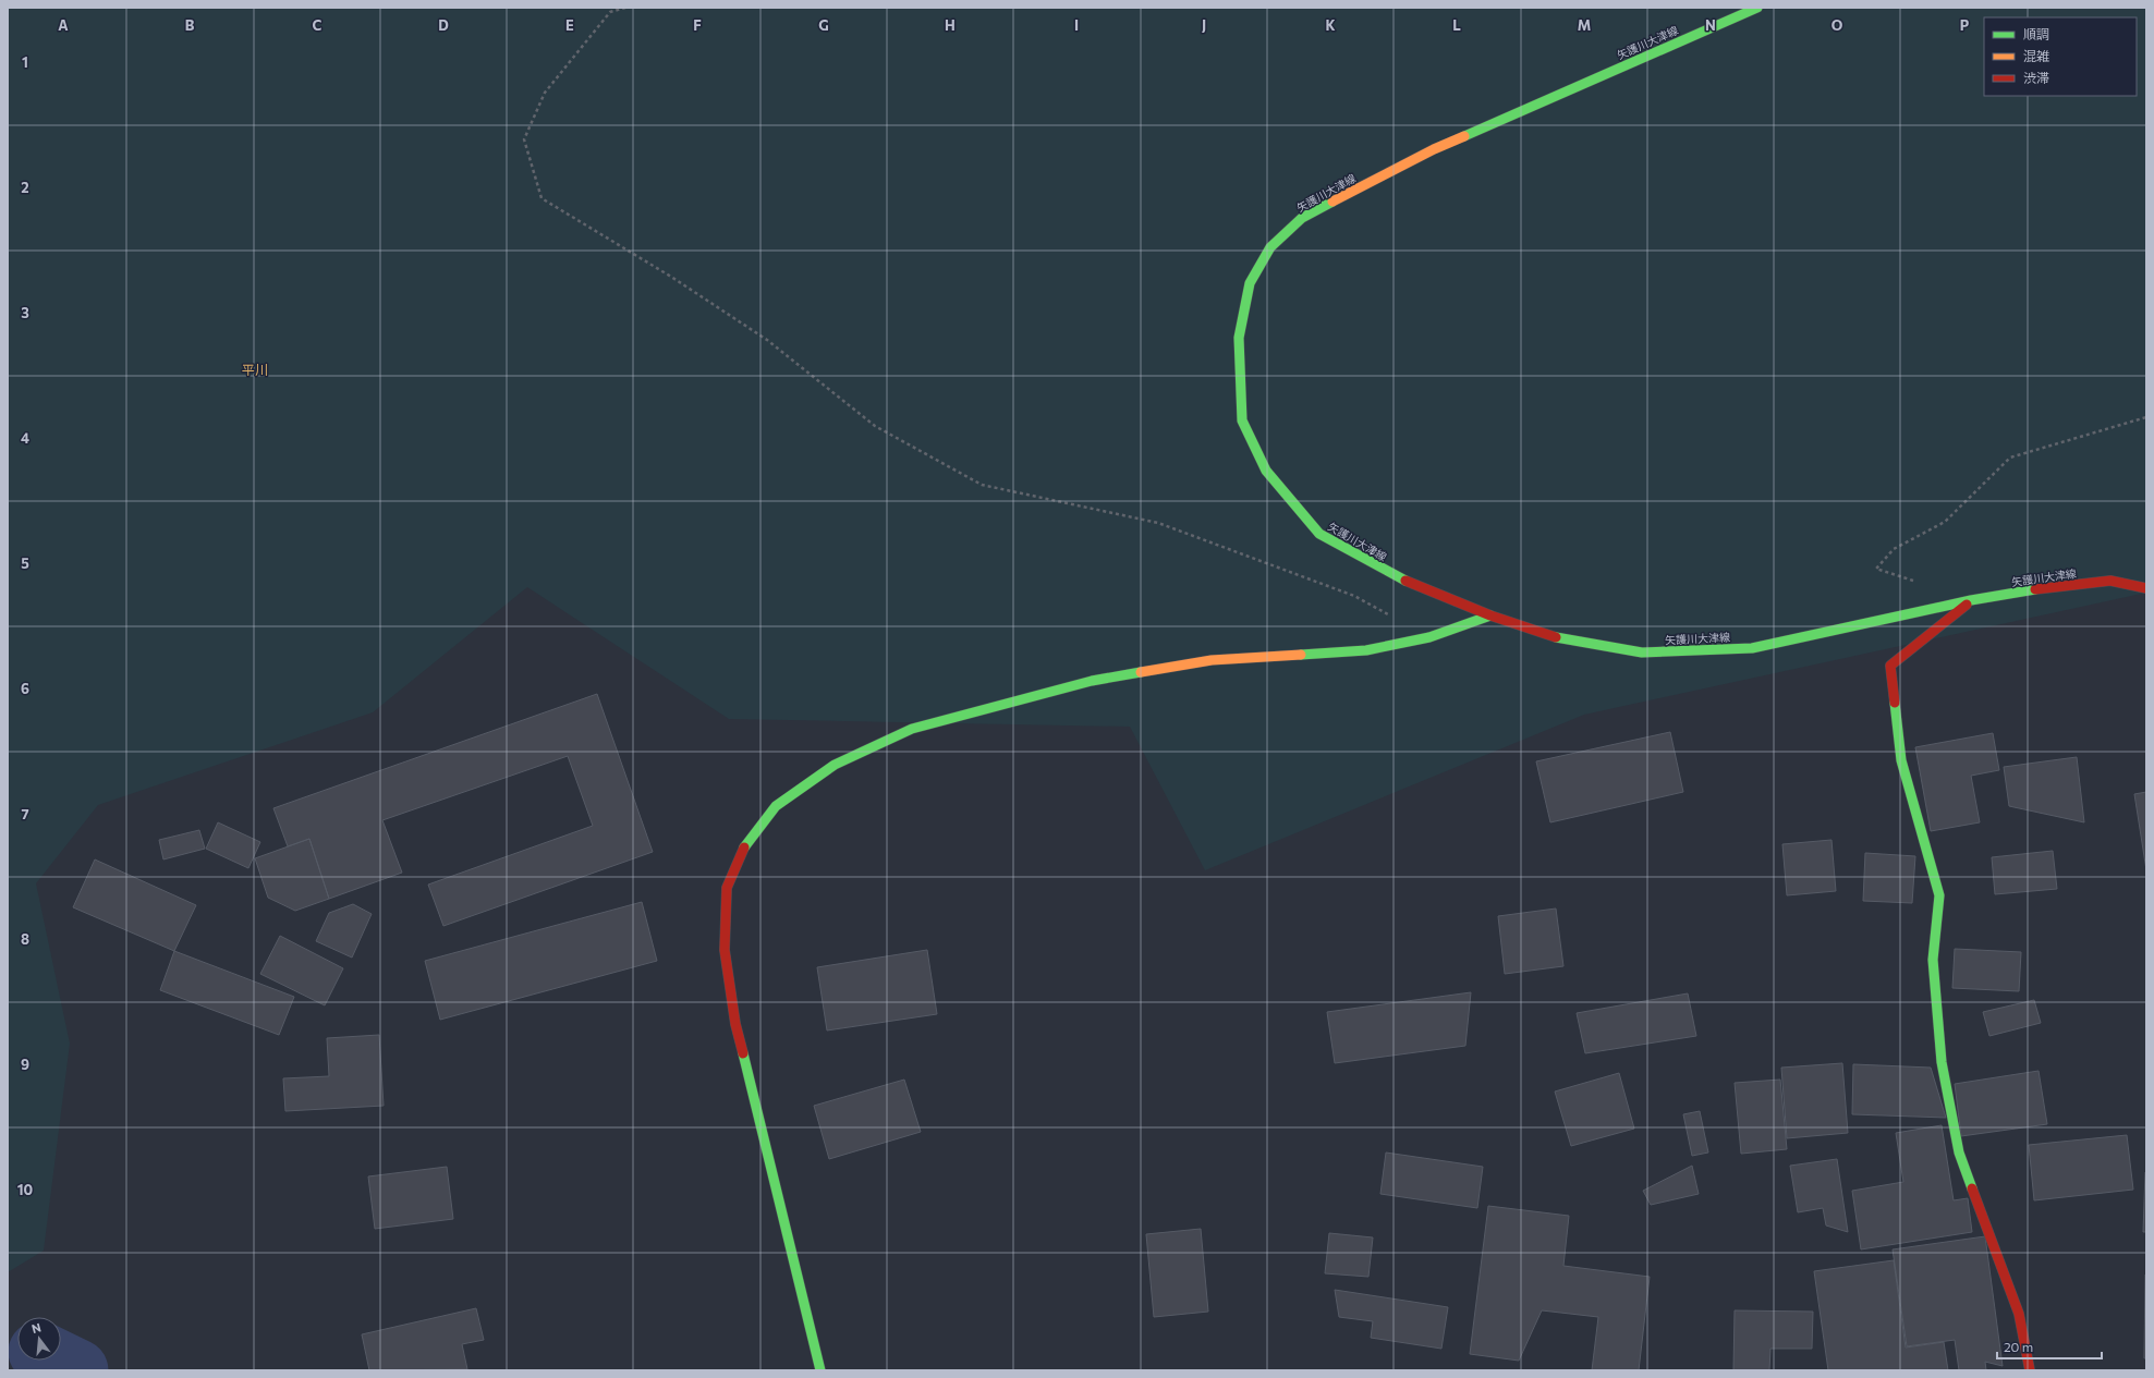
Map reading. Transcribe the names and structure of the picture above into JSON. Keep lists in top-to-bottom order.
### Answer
{
  "streets": {
    "street": ["矢護川大津線"]
  },
  "districts": ["平川"],
  "legend": ["順調", "混雑", "渋滞"],
  "scale_bar": "20 m",
  "north": "top",
  "grid": {
    "columns": [
      "A",
      "B",
      "C",
      "D",
      "E",
      "F",
      "G",
      "H",
      "I",
      "J",
      "K",
      "L",
      "M",
      "N",
      "O",
      "P"
    ],
    "rows": [
      "1",
      "2",
      "3",
      "4",
      "5",
      "6",
      "7",
      "8",
      "9",
      "10"
    ]
  }
}
